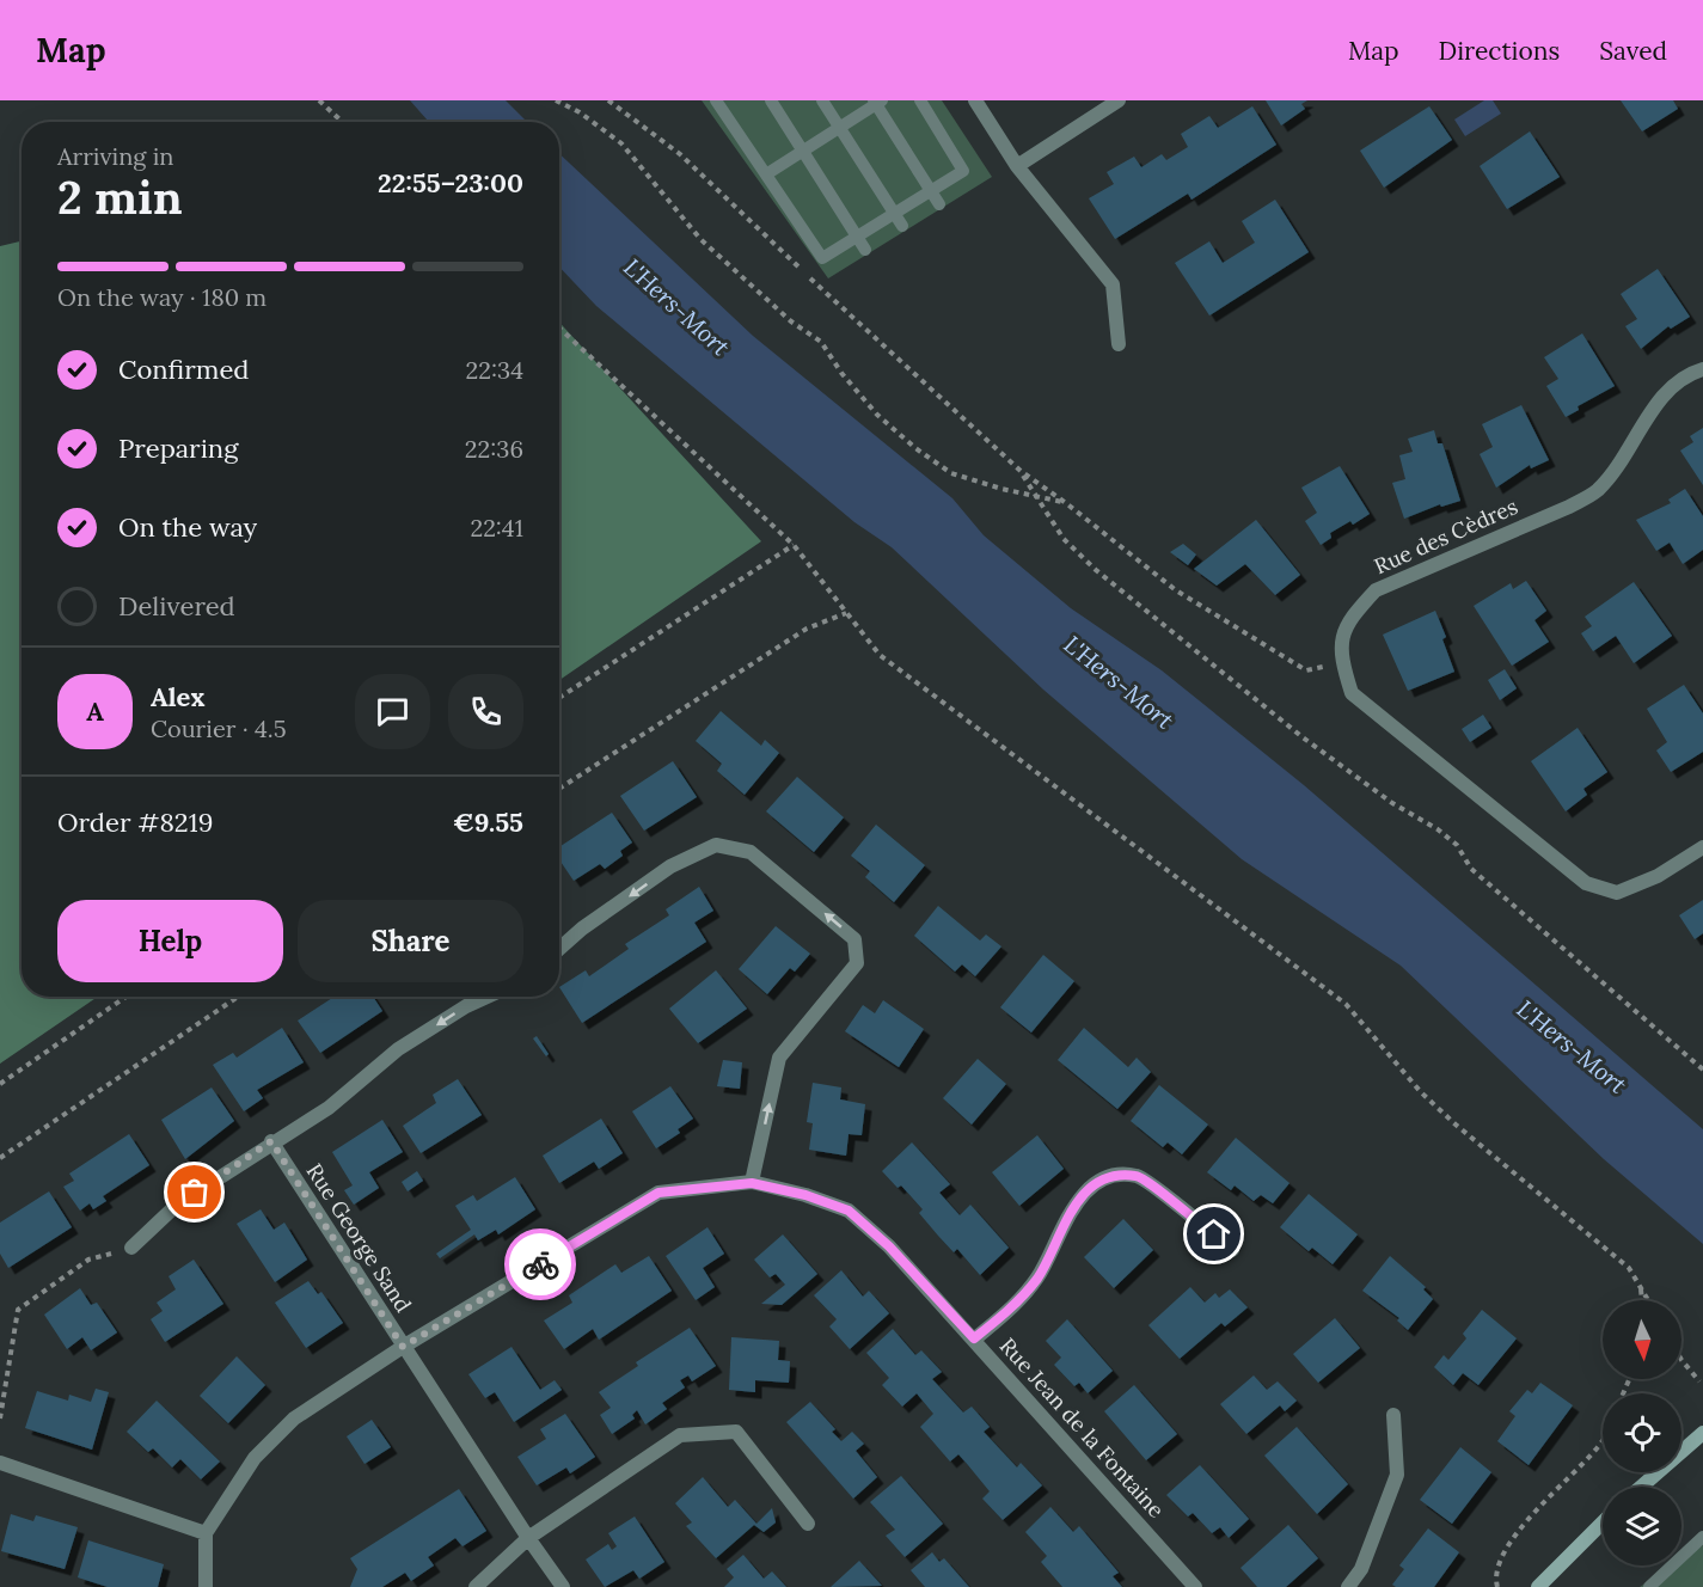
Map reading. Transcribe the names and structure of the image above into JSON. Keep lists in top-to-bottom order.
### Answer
{
  "streets": {
    "street": ["Rue des Cèdres", "Rue George Sand", "Rue Jean de la Fontaine"]
  },
  "crossings": [
    ["Rue George Sand", "Rue Jean de la Fontaine"]
  ],
  "water": ["L'Hers-Mort"],
  "north": "bottom",
  "page": {
    "header": "Map",
    "nav": ["Map", "Directions", "Saved"],
    "heading": ["2 min", "Arriving in", "22:55–23:00"],
    "panel": [
      "Alex",
      "Courier · 4.5",
      "Order #8219",
      "€9.55"
    ],
    "bar": "On the way · 180 m",
    "list": [
      ["Confirmed", "22:34"],
      ["Preparing", "22:36"],
      ["On the way", "22:41"],
      "Delivered"
    ],
    "round": "A",
    "buttons": ["Help", "Share"]
  }
}
